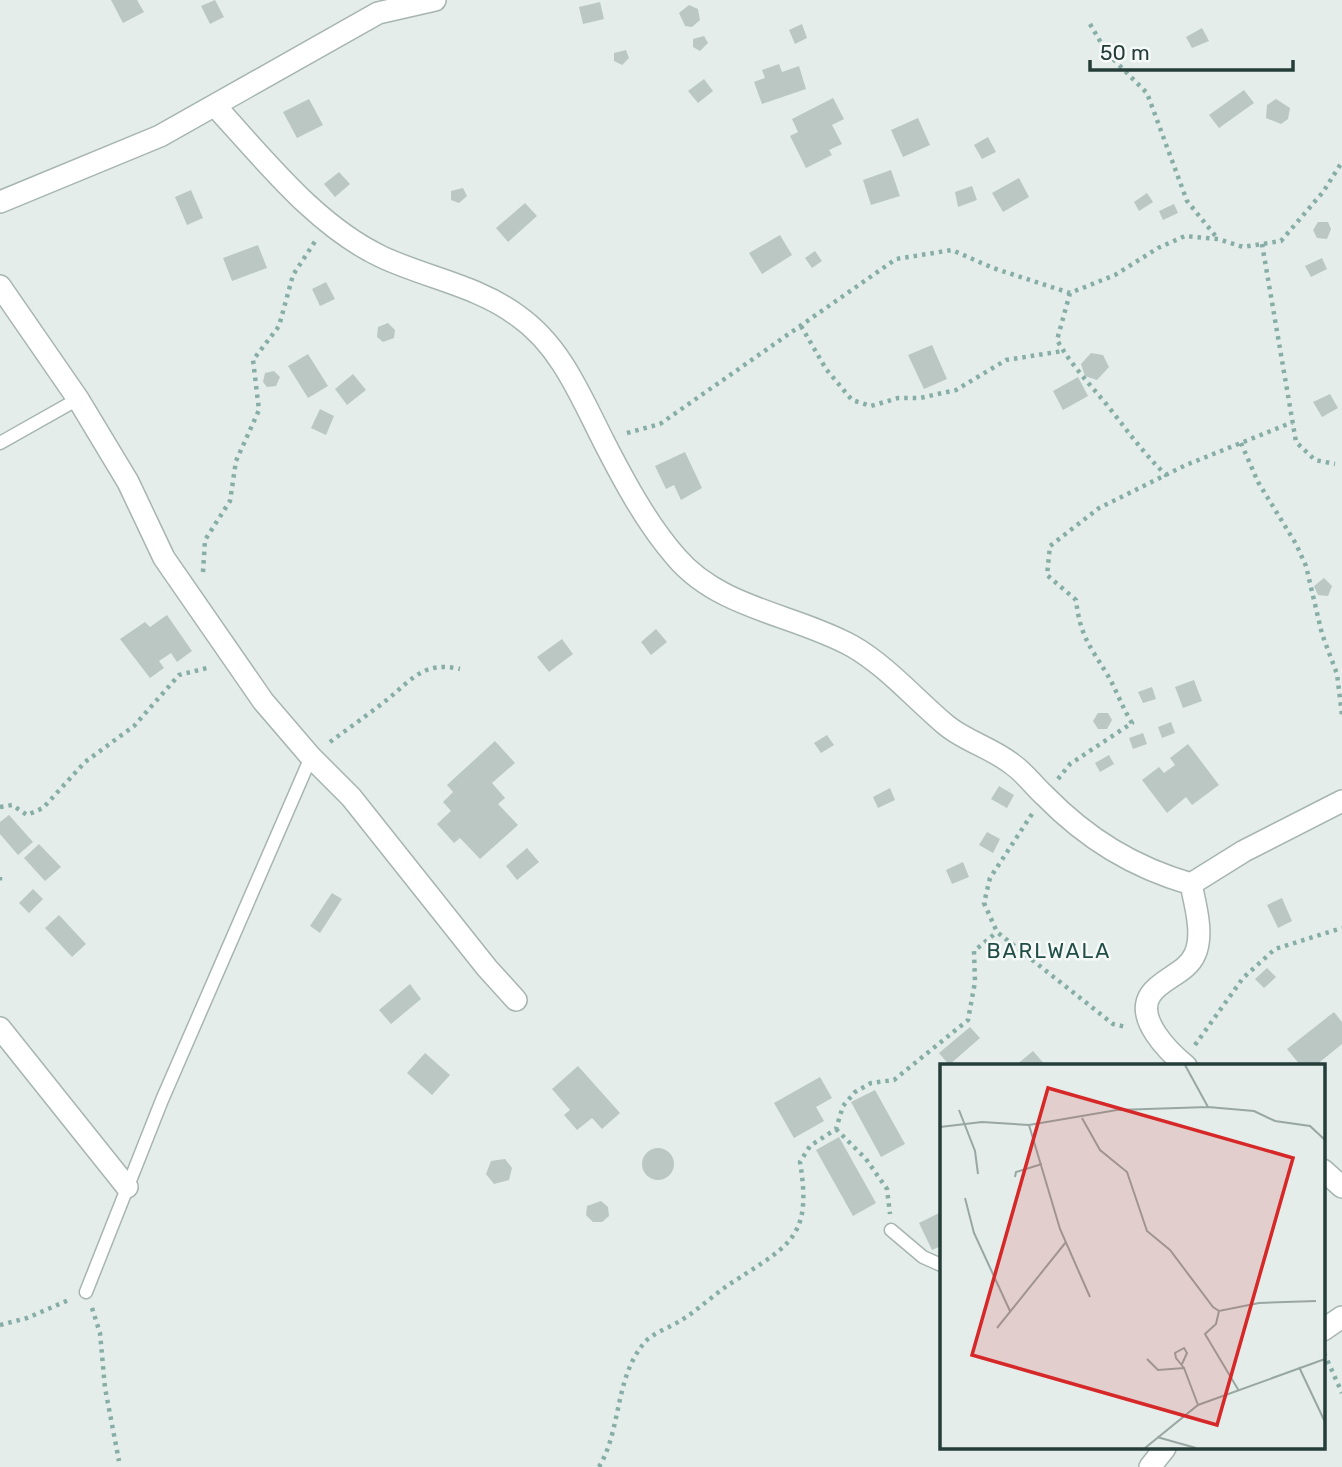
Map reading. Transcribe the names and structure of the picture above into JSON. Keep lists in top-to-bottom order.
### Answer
{
  "districts": ["BARLWALA"],
  "scale_bar": "50 m"
}
